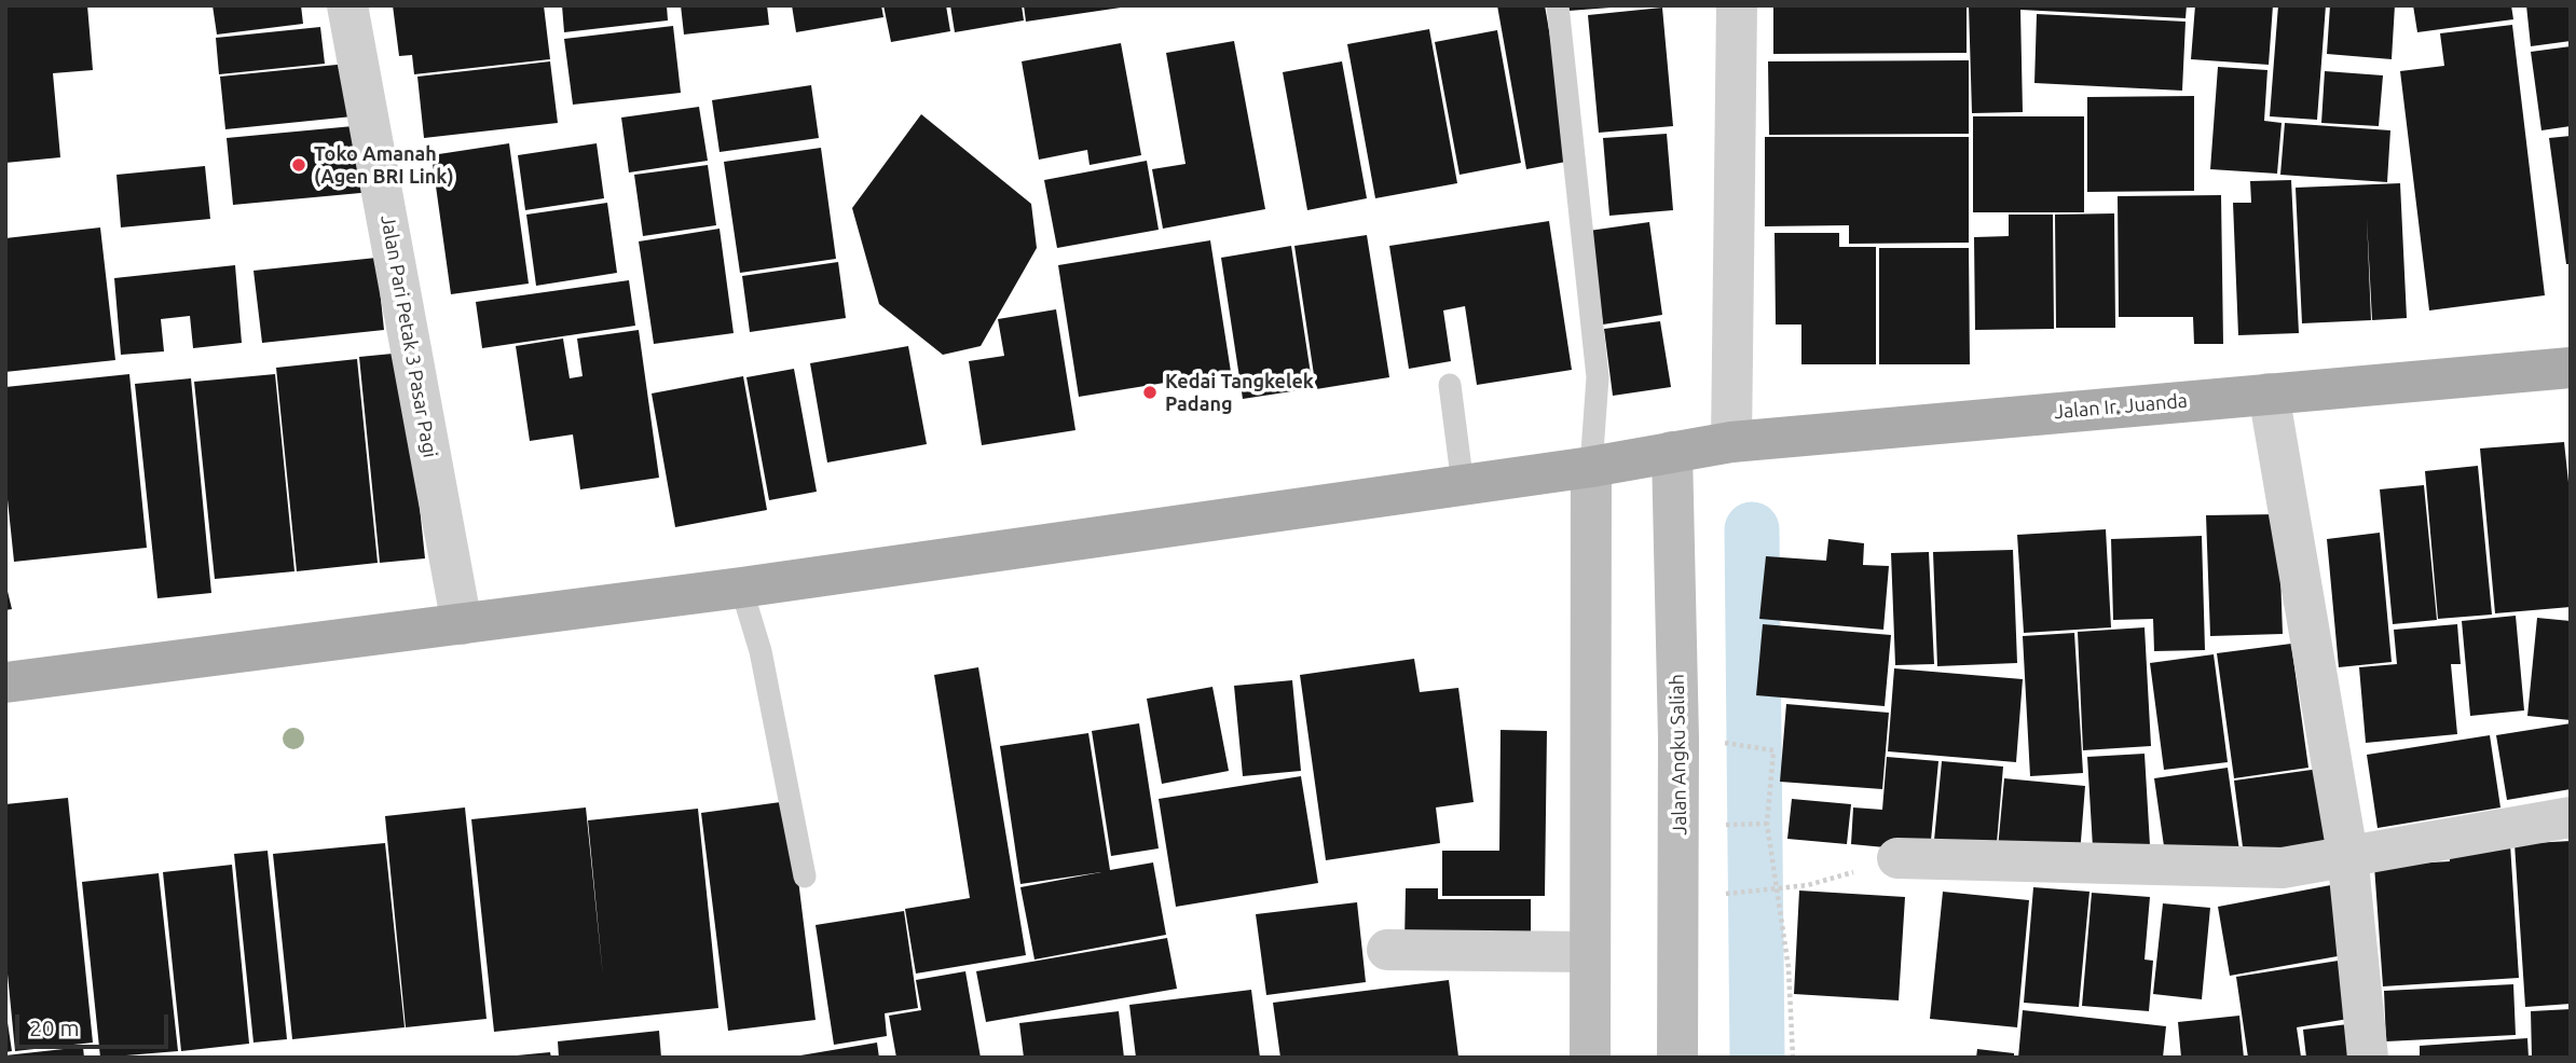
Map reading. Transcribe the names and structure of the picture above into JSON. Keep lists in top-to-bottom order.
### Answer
{
  "streets": {
    "main road": ["Jalan Ir. Juanda", "Jalan Angku Saliah"],
    "street": ["Jalan Pari Petak 3 Pasar Pagi"]
  },
  "crossings": [
    ["Jalan Pari Petak 3 Pasar Pagi", "Jalan Ir. Juanda"],
    ["Jalan Ir. Juanda", "Jalan Angku Saliah"]
  ],
  "places": ["Toko Amanah (Agen BRI Link)", "Kedai Tangkelek Padang"],
  "scale_bar": "20 m"
}
